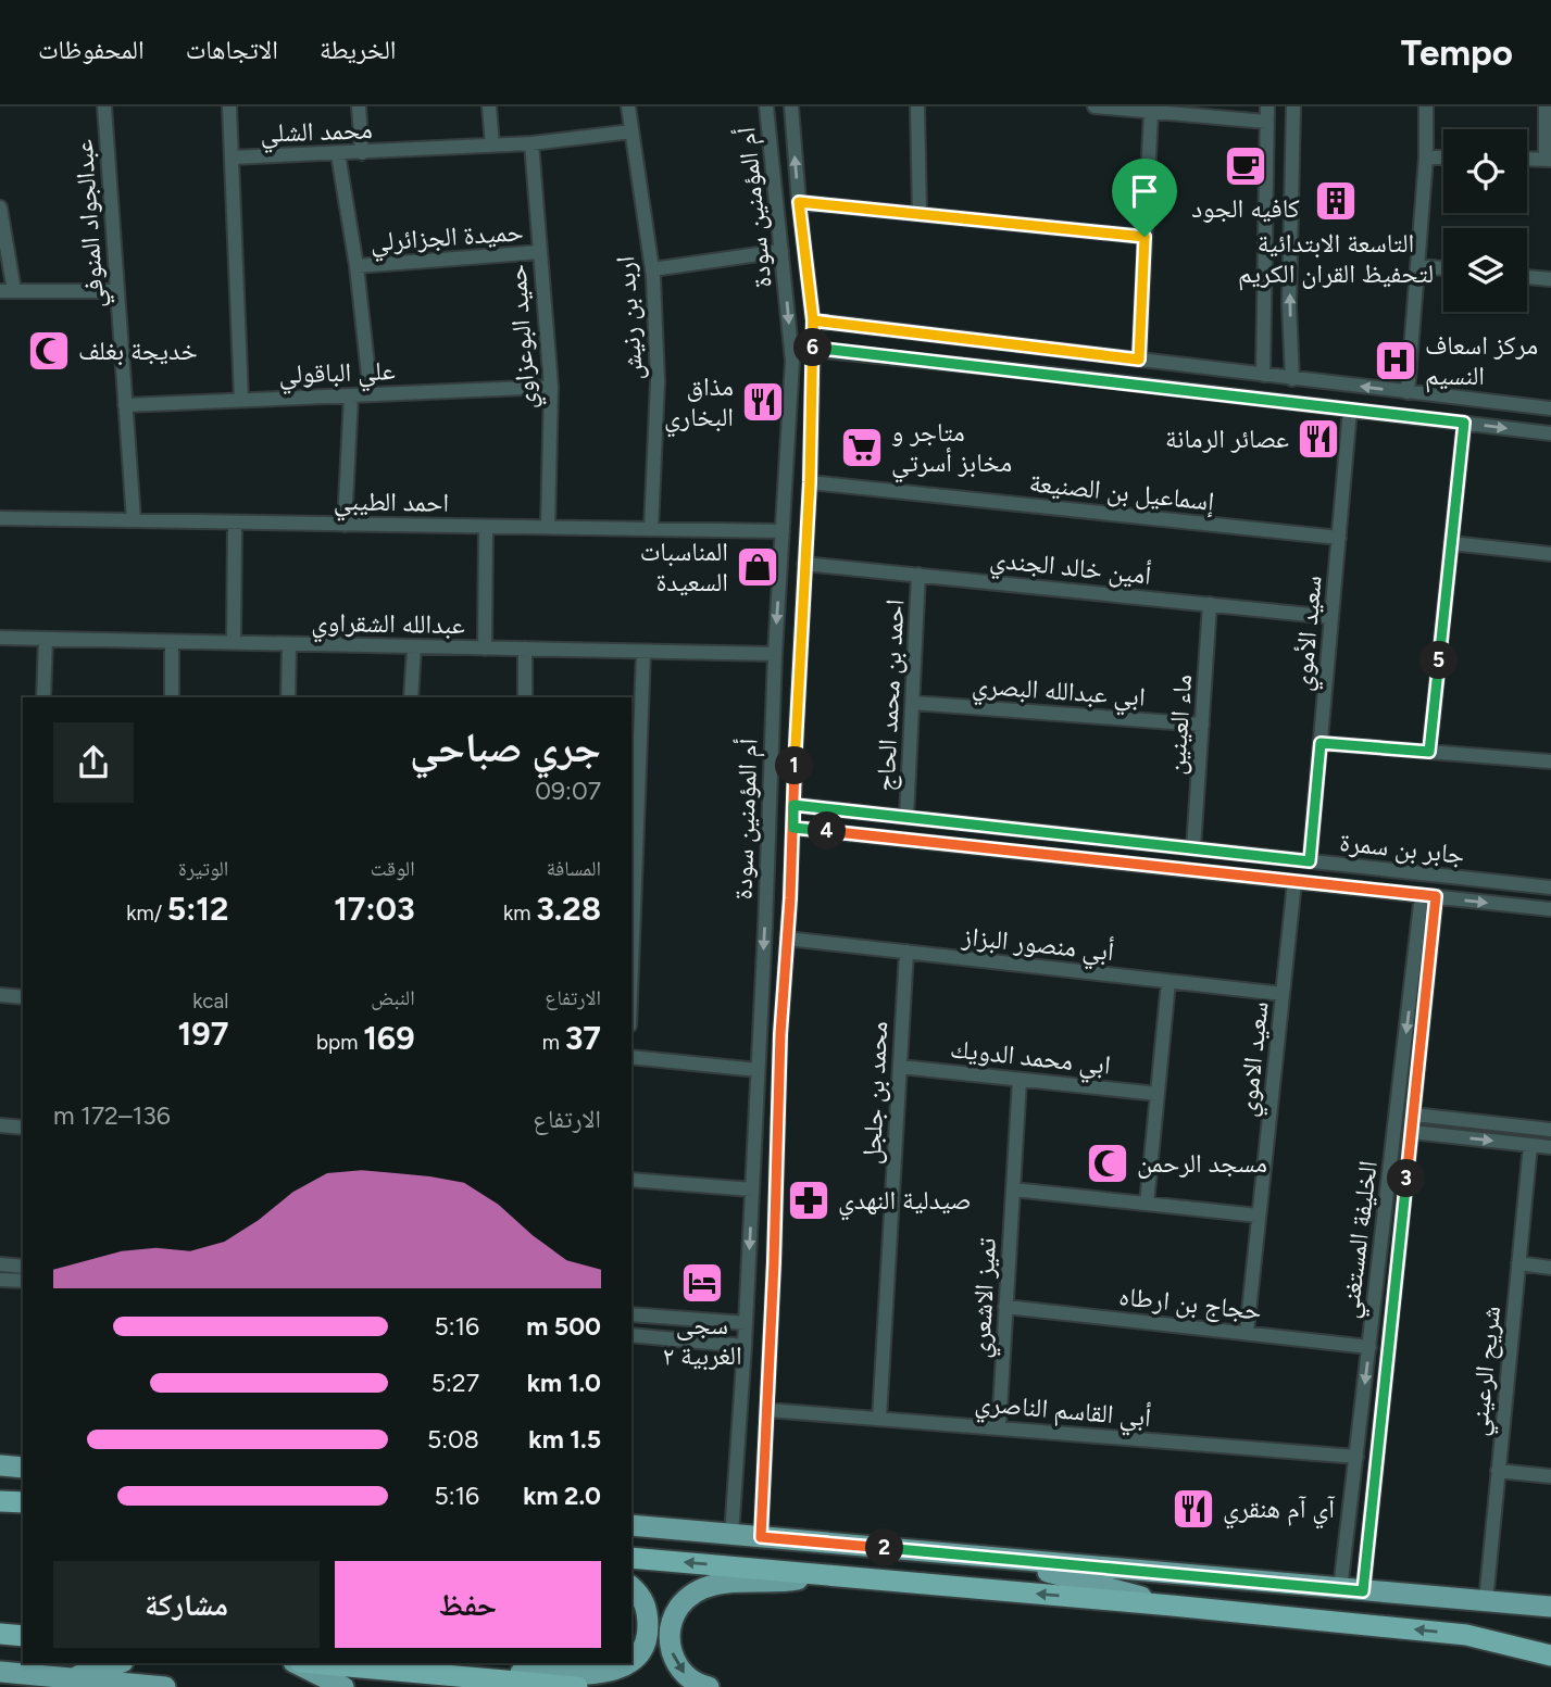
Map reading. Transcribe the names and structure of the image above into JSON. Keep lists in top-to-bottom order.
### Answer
{
  "streets": {
    "street": [
      "محمد الشلي",
      "أم المؤمنين سودة",
      "عبدالجواد المنوفي",
      "حميدة الجزائرلي",
      "اربد بن رنيش",
      "حميد البوعزاوي",
      "علي الباقولي",
      "إسماعيل بن الصنيعة",
      "احمد الطيبي",
      "أمين خالد الجندي",
      "عبدالله الشقراوي",
      "سعيد الأموي",
      "ابي عبدالله البصري",
      "احمد بن محمد الحاج",
      "ماء العينين",
      "جابر بن سمرة",
      "أبي منصور البزاز",
      "ابي محمد الدويك",
      "سعيد الاموي",
      "محمد بن جلجل",
      "الخليفة المستغني",
      "تميز الاشعري",
      "حجاج بن ارطاه",
      "شريح الرعيني",
      "أبي القاسم الناصري"
    ]
  },
  "crossings": [
    ["محمد الشلي", "اربد بن رنيش"],
    ["محمد الشلي", "حميد البوعزاوي"],
    ["أم المؤمنين سودة", "إسماعيل بن الصنيعة"],
    ["أم المؤمنين سودة", "احمد الطيبي"],
    ["أم المؤمنين سودة", "أمين خالد الجندي"],
    ["أم المؤمنين سودة", "عبدالله الشقراوي"],
    ["أم المؤمنين سودة", "جابر بن سمرة"],
    ["أم المؤمنين سودة", "أبي منصور البزاز"],
    ["أم المؤمنين سودة", "أبي القاسم الناصري"],
    ["عبدالجواد المنوفي", "علي الباقولي"],
    ["عبدالجواد المنوفي", "احمد الطيبي"],
    ["حميدة الجزائرلي", "حميد البوعزاوي"],
    ["اربد بن رنيش", "احمد الطيبي"],
    ["حميد البوعزاوي", "علي الباقولي"],
    ["حميد البوعزاوي", "احمد الطيبي"],
    ["إسماعيل بن الصنيعة", "سعيد الأموي"],
    ["أمين خالد الجندي", "سعيد الأموي"],
    ["أمين خالد الجندي", "احمد بن محمد الحاج"],
    ["أمين خالد الجندي", "ماء العينين"],
    ["سعيد الأموي", "جابر بن سمرة"],
    ["ابي عبدالله البصري", "احمد بن محمد الحاج"],
    ["ابي عبدالله البصري", "ماء العينين"],
    ["احمد بن محمد الحاج", "جابر بن سمرة"],
    ["ماء العينين", "جابر بن سمرة"],
    ["جابر بن سمرة", "سعيد الاموي"],
    ["جابر بن سمرة", "الخليفة المستغني"],
    ["أبي منصور البزاز", "سعيد الاموي"],
    ["أبي منصور البزاز", "محمد بن جلجل"],
    ["ابي محمد الدويك", "محمد بن جلجل"],
    ["ابي محمد الدويك", "تميز الاشعري"],
    ["سعيد الاموي", "حجاج بن ارطاه"],
    ["محمد بن جلجل", "أبي القاسم الناصري"],
    ["الخليفة المستغني", "حجاج بن ارطاه"],
    ["الخليفة المستغني", "أبي القاسم الناصري"],
    ["تميز الاشعري", "حجاج بن ارطاه"],
    ["تميز الاشعري", "أبي القاسم الناصري"]
  ],
  "places": {
    "cafe": ["كافيه الجود"],
    "building": ["التاسعة الابتدائية لتحفيظ القران الكريم"],
    "mosque": ["خديجة بغلف", "مسجد الرحمن"],
    "hospital": ["مركز اسعاف النسيم"],
    "restaurant": ["مذاق البخاري", "عصائر الرمانة", "آي آم هنقري"],
    "supermarket": ["متاجر و مخابز أسرتي"],
    "shop": ["المناسبات السعيدة"],
    "pharmacy": ["صيدلية النهدي"],
    "hotel": ["سجى الغربية ٢"]
  },
  "page": {
    "header": "Tempo",
    "nav": ["الخريطة", "الاتجاهات", "المحفوظات"],
    "pins": [
      "6",
      "5",
      "1",
      "4",
      "3",
      "2"
    ],
    "heading": ["جري صباحي", "09:07"],
    "stats": [
      ["المسافة", "3.28 km"],
      ["الوقت", "17:03"],
      ["الوتيرة", "5:12 /km"],
      ["الارتفاع", "37 m"],
      ["النبض", "169 bpm"],
      ["kcal", "197"]
    ],
    "chart": ["الارتفاع", "136–172 m"],
    "list": [
      {
        "name": "500 m",
        "note": "5:16"
      },
      {
        "name": "1.0 km",
        "note": "5:27"
      },
      {
        "name": "1.5 km",
        "note": "5:08"
      },
      {
        "name": "2.0 km",
        "note": "5:16"
      }
    ],
    "buttons": ["حفظ", "مشاركة"]
  }
}
